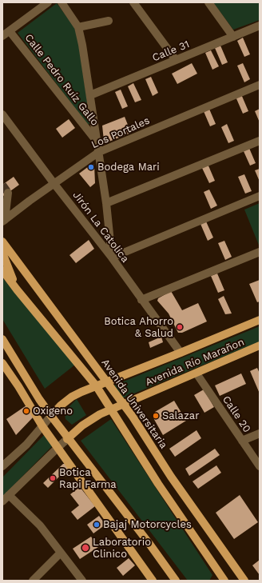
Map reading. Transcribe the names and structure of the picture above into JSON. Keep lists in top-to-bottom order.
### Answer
{
  "streets": {
    "main road": ["Avenida Río Marañon", "Avenida Universitaria"],
    "street": [
      "Calle 31",
      "Calle Pedro Ruíz Gallo",
      "Los Portales",
      "Jirón La Catolica",
      "Calle 20"
    ]
  },
  "crossings": [
    ["Los Portales", "Jirón La Catolica"],
    ["Jirón La Catolica", "Avenida Río Marañon"],
    ["Avenida Río Marañon", "Avenida Universitaria"],
    ["Avenida Río Marañon", "Calle 20"]
  ],
  "places": [
    "Bodega Mari",
    "Botica Ahorro & Salud",
    "Oxigeno",
    "Salazar",
    "Botica Rapi Farma",
    "Bajaj Motorcycles",
    "Laboratorio Clinico"
  ]
}
